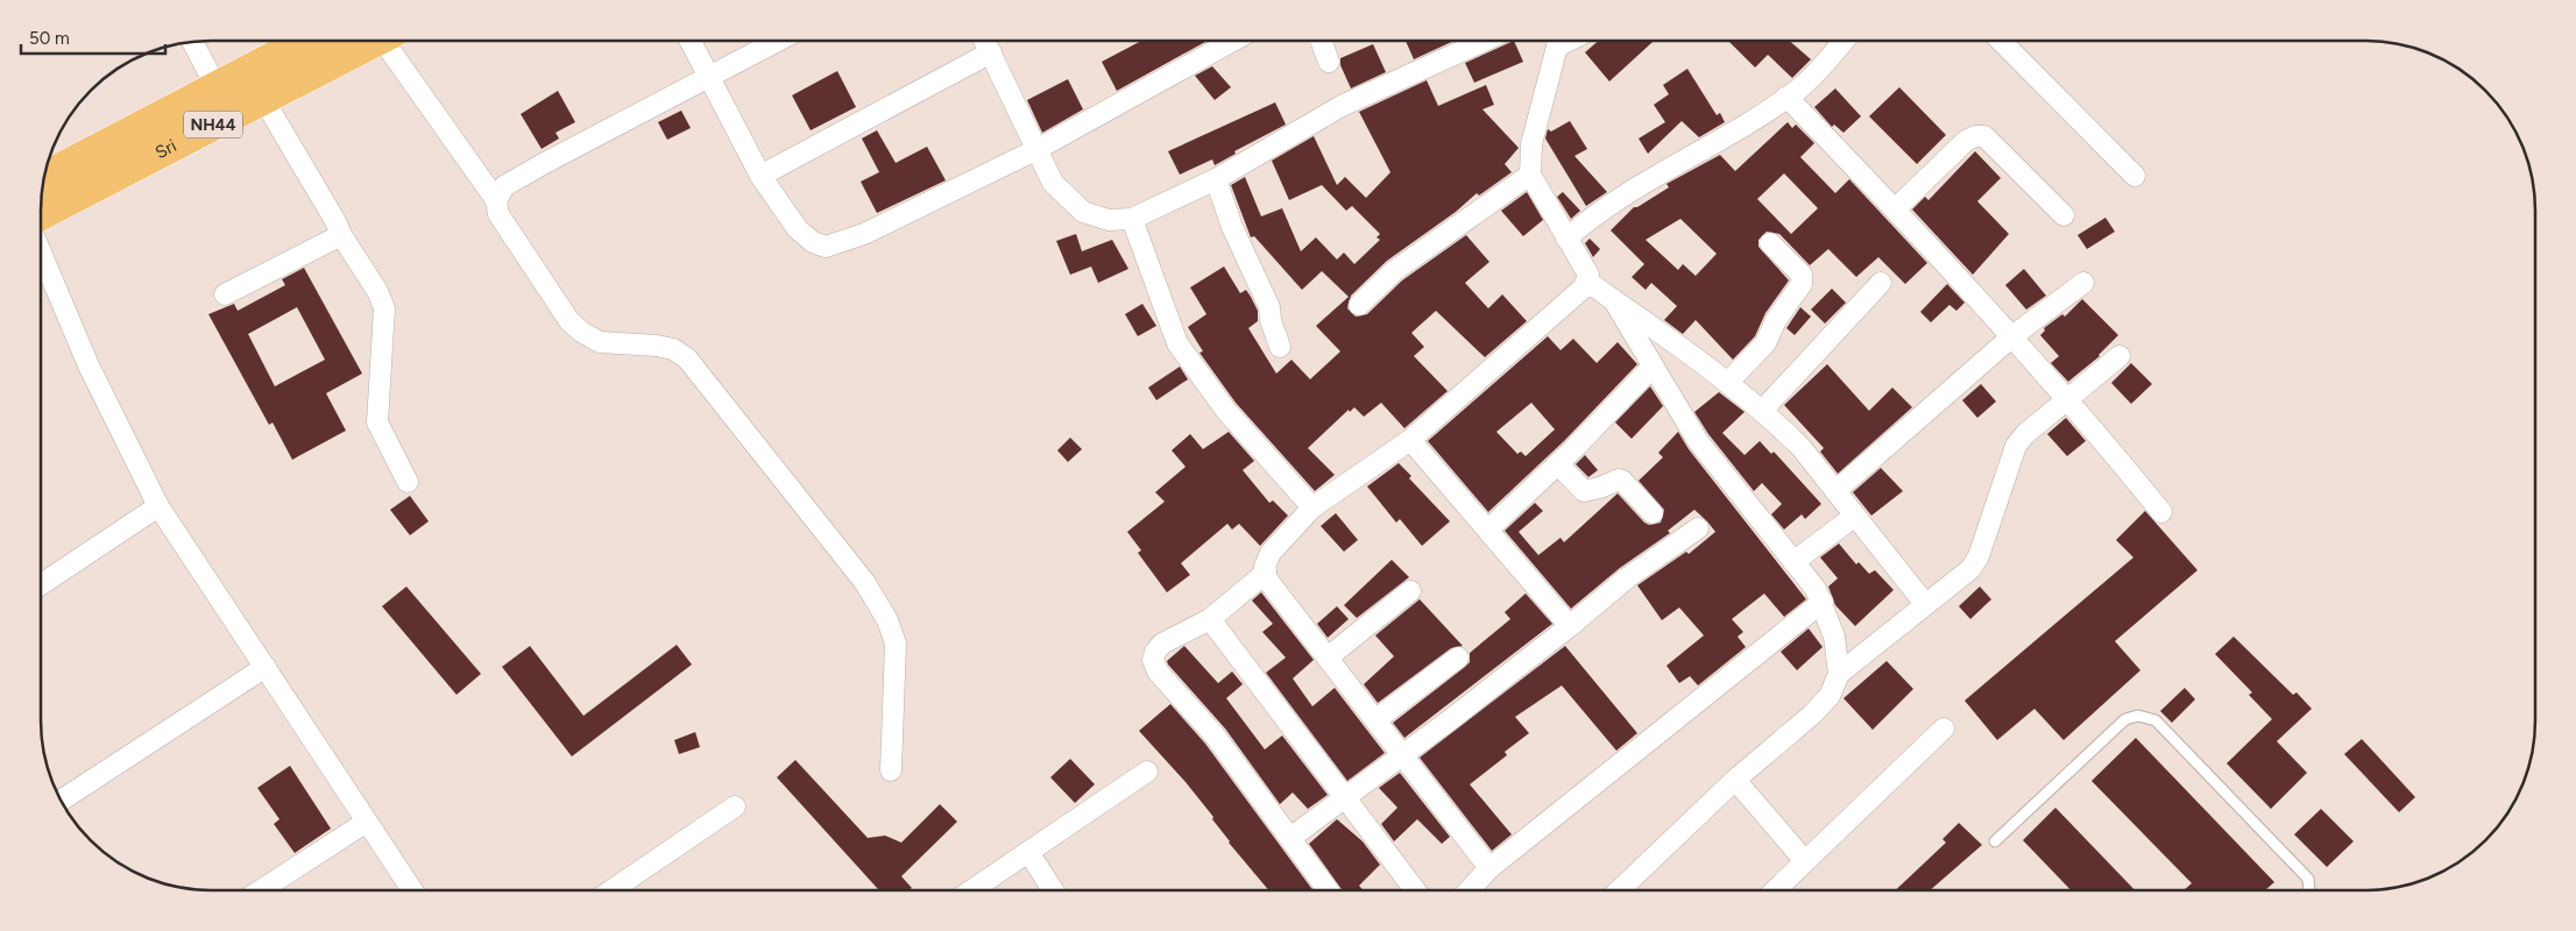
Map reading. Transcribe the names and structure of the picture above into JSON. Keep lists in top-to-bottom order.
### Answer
{
  "streets": {
    "highway": ["NH44", "Sri"]
  },
  "scale_bar": "50 m"
}
